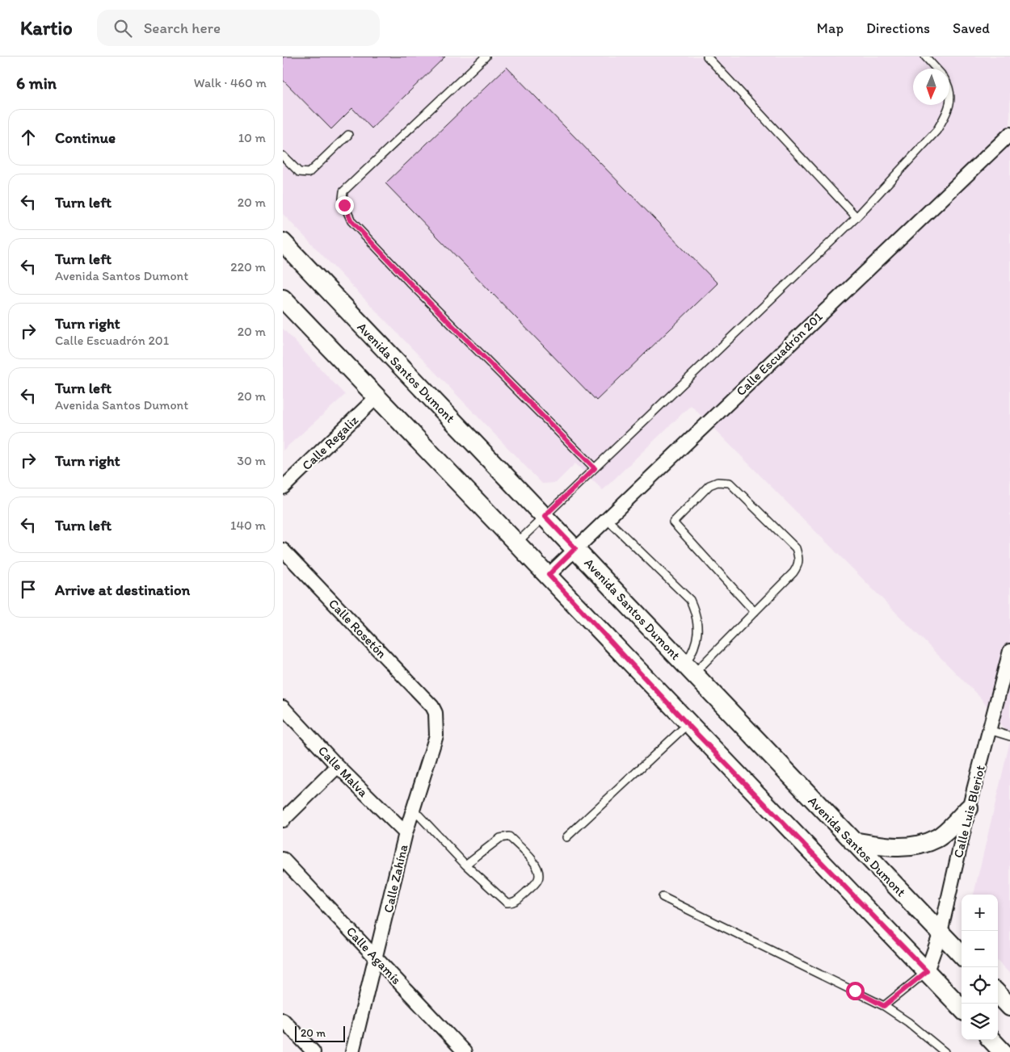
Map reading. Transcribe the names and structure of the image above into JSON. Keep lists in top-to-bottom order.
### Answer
{
  "streets": {
    "main road": ["Avenida Santos Dumont"],
    "street": [
      "Calle Escuadrón 201",
      "Calle Regaliz",
      "Calle Rosetón",
      "Calle Malva",
      "Calle Luis Bleriot",
      "Calle Zahína",
      "Calle Agamís"
    ]
  },
  "crossings": [
    ["Calle Escuadrón 201", "Avenida Santos Dumont"],
    ["Avenida Santos Dumont", "Calle Luis Bleriot"],
    ["Calle Rosetón", "Calle Zahína"],
    ["Calle Malva", "Calle Zahína"],
    ["Calle Zahína", "Calle Agamís"]
  ],
  "scale_bar": "20 m",
  "north": "bottom",
  "page": {
    "header": "Kartio",
    "search": "Search here",
    "nav": ["Map", "Directions", "Saved"],
    "heading": ["6 min", "Walk · 460 m"],
    "list": [
      ["Continue", "10 m"],
      ["Turn left", "20 m"],
      ["Turn left", "Avenida Santos Dumont", "220 m"],
      ["Turn right", "Calle Escuadrón 201", "20 m"],
      ["Turn left", "Avenida Santos Dumont", "20 m"],
      ["Turn right", "30 m"],
      ["Turn left", "140 m"],
      "Arrive at destination"
    ],
    "map_buttons": ["+", "−"],
    "scale": "20 m"
  }
}
